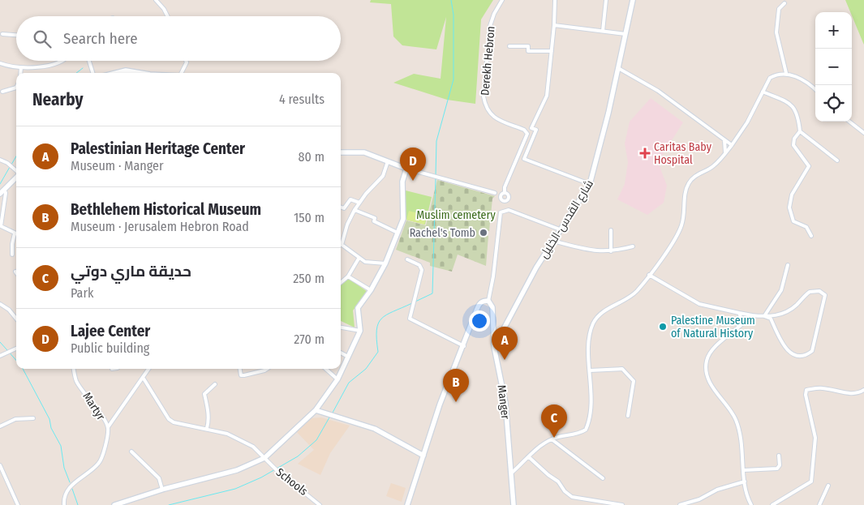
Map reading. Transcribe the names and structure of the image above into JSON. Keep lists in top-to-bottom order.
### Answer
{
  "streets": {
    "street": [
      "Derekh Hebron",
      "شارع القدس-الخليل",
      "Manger",
      "Martyr",
      "Schools"
    ]
  },
  "crossings": [
    ["شارع القدس-الخليل", "Manger"]
  ],
  "parks": ["Muslim cemetery"],
  "places": {
    "health": ["Caritas Baby Hospital"],
    "other": ["Rachel's Tomb", "Palestine Museum of Natural History"]
  },
  "page": {
    "map_buttons": ["+", "−"],
    "search": "Search here",
    "heading": ["Nearby", "4 results"],
    "list": [
      {
        "mark": "A",
        "name": "Palestinian Heritage Center",
        "note": "Museum · Manger",
        "value": "80 m"
      },
      {
        "mark": "B",
        "name": "Bethlehem Historical Museum",
        "note": "Museum · Jerusalem Hebron Road",
        "value": "150 m"
      },
      {
        "mark": "C",
        "name": "حديقة ماري دوتي",
        "note": "Park",
        "value": "250 m"
      },
      {
        "mark": "D",
        "name": "Lajee Center",
        "note": "Public building",
        "value": "270 m"
      }
    ],
    "pins": [
      "D",
      "A",
      "B",
      "C"
    ]
  }
}
